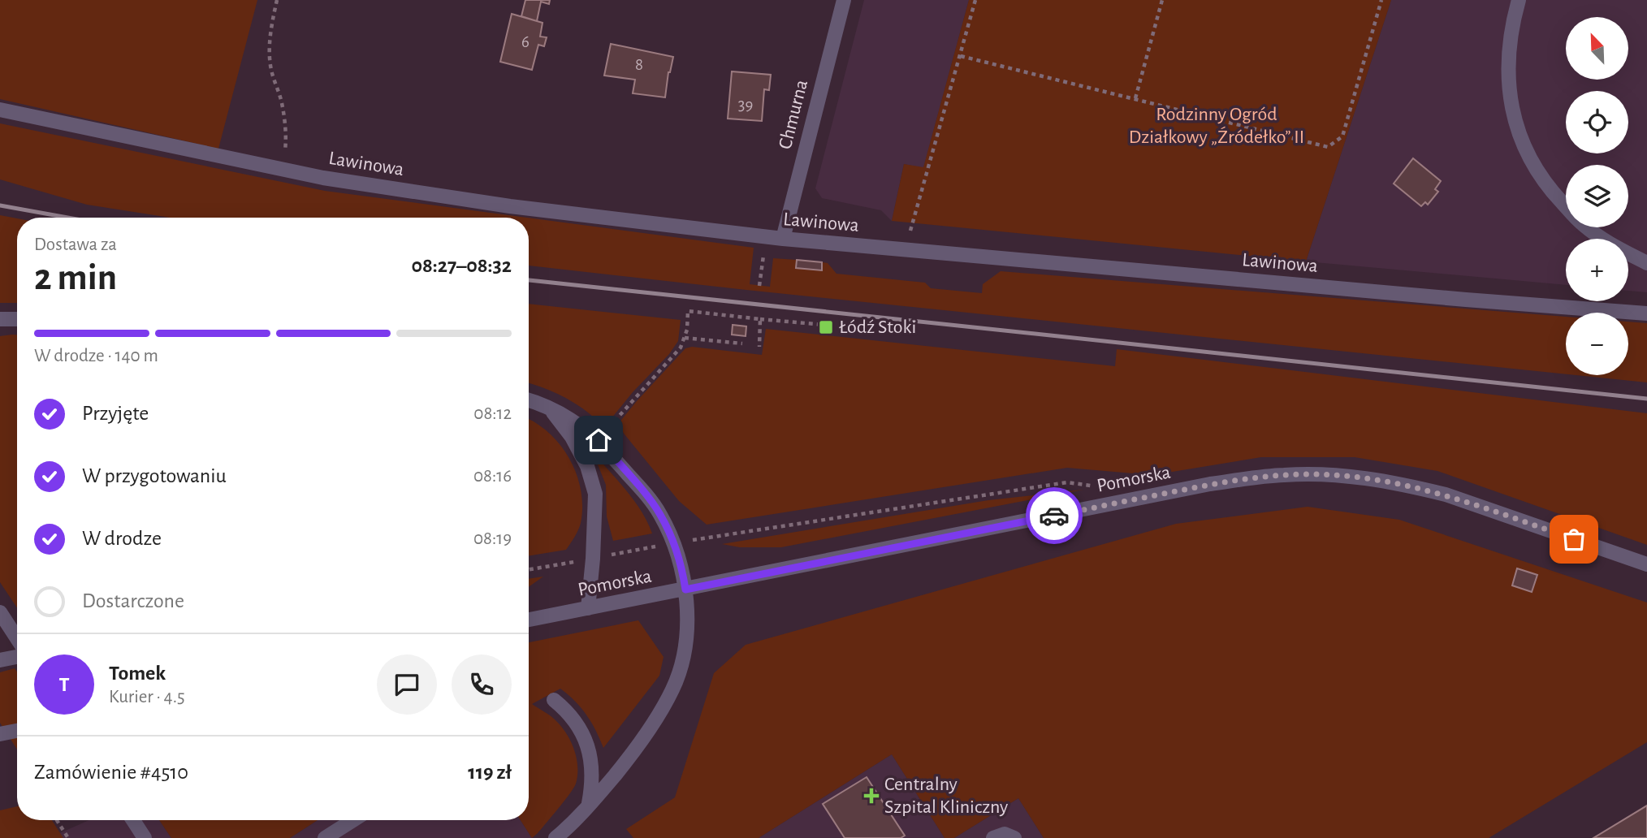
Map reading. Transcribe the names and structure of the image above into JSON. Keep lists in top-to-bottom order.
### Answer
{
  "streets": {
    "street": ["Chmurna", "Lawinowa", "Pomorska"]
  },
  "crossings": [
    ["Chmurna", "Lawinowa"]
  ],
  "parks": ["Rodzinny Ogród Działkowy „Źródełko” II"],
  "places": {
    "transit": ["Łódź Stoki"],
    "health": ["Centralny Szpital Kliniczny"]
  },
  "house_numbers": ["6", "8", "39"],
  "north": "top left",
  "page": {
    "map_buttons": ["+", "−"],
    "heading": ["2 min", "Dostawa za", "08:27–08:32"],
    "panel": [
      "Tomek",
      "Kurier · 4.5",
      "Zamówienie #4510",
      "119 zł"
    ],
    "bar": "W drodze · 140 m",
    "list": [
      ["Przyjęte", "08:12"],
      ["W przygotowaniu", "08:16"],
      ["W drodze", "08:19"],
      "Dostarczone"
    ],
    "round": "T"
  }
}
